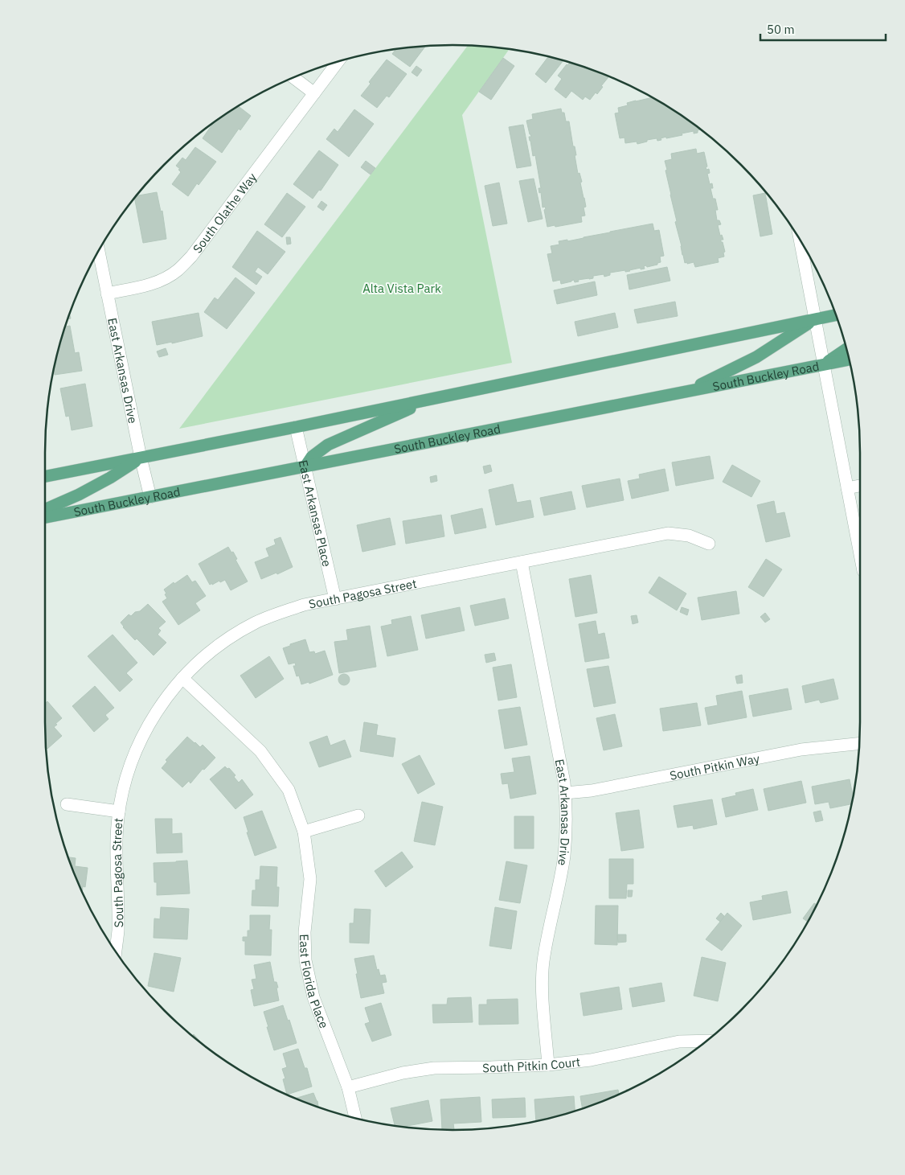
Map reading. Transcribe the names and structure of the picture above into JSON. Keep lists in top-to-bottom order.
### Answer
{
  "streets": {
    "main road": ["South Buckley Road"],
    "street": [
      "South Olathe Way",
      "East Arkansas Drive",
      "East Arkansas Place",
      "South Pagosa Street",
      "South Pitkin Way",
      "East Florida Place",
      "South Pitkin Court"
    ]
  },
  "crossings": [
    ["South Olathe Way", "East Arkansas Drive"],
    ["East Arkansas Drive", "South Buckley Road"],
    ["East Arkansas Drive", "South Pagosa Street"],
    ["East Arkansas Drive", "South Pitkin Way"],
    ["East Arkansas Drive", "South Pitkin Court"],
    ["South Buckley Road", "East Arkansas Place"],
    ["East Arkansas Place", "South Pagosa Street"],
    ["South Pagosa Street", "East Florida Place"],
    ["East Florida Place", "South Pitkin Court"]
  ],
  "parks": ["Alta Vista Park"],
  "scale_bar": "50 m"
}
